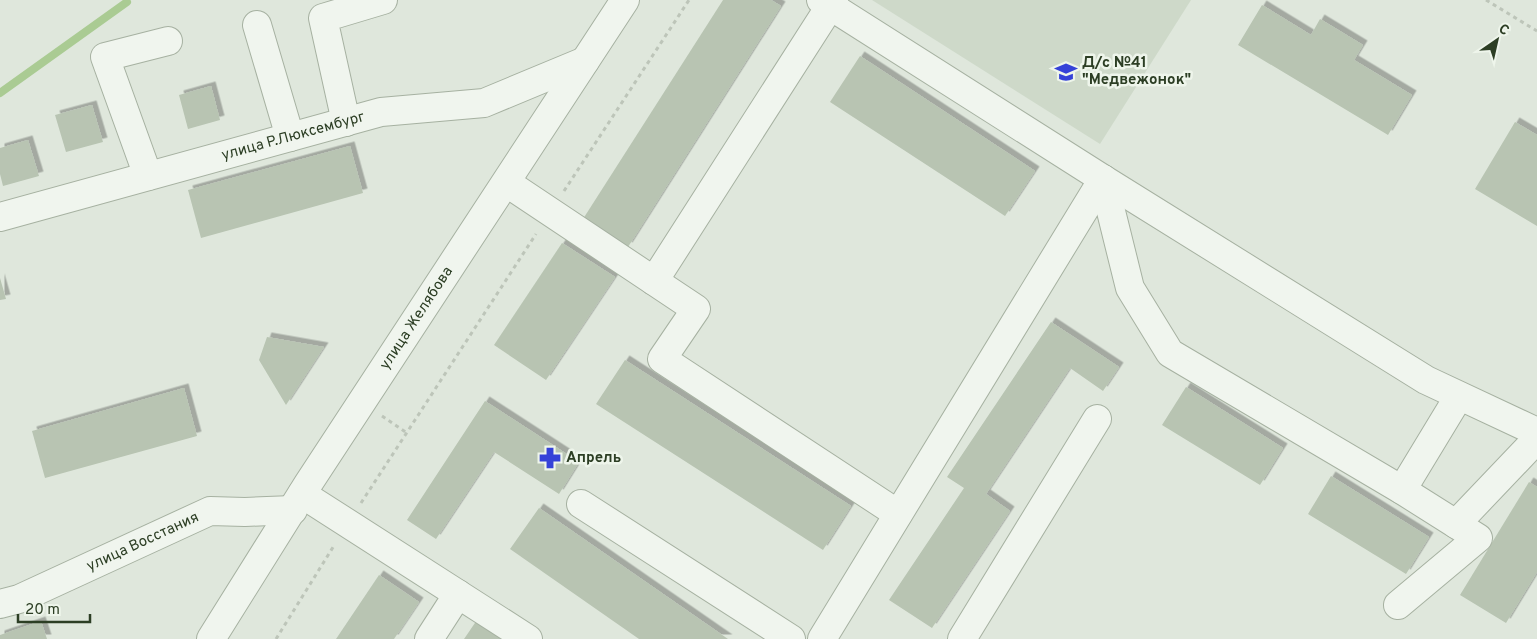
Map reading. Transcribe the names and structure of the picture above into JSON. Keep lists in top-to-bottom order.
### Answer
{
  "streets": {
    "street": ["улица Р.Люксембург", "улица Желябова", "улица Восстания"]
  },
  "crossings": [
    ["улица Р.Люксембург", "улица Желябова"],
    ["улица Желябова", "улица Восстания"]
  ],
  "places": {
    "school or university": ["Д/с №41 \"Медвежонок\""],
    "pharmacy": ["Апрель"]
  },
  "scale_bar": "20 m",
  "north": "top right"
}
